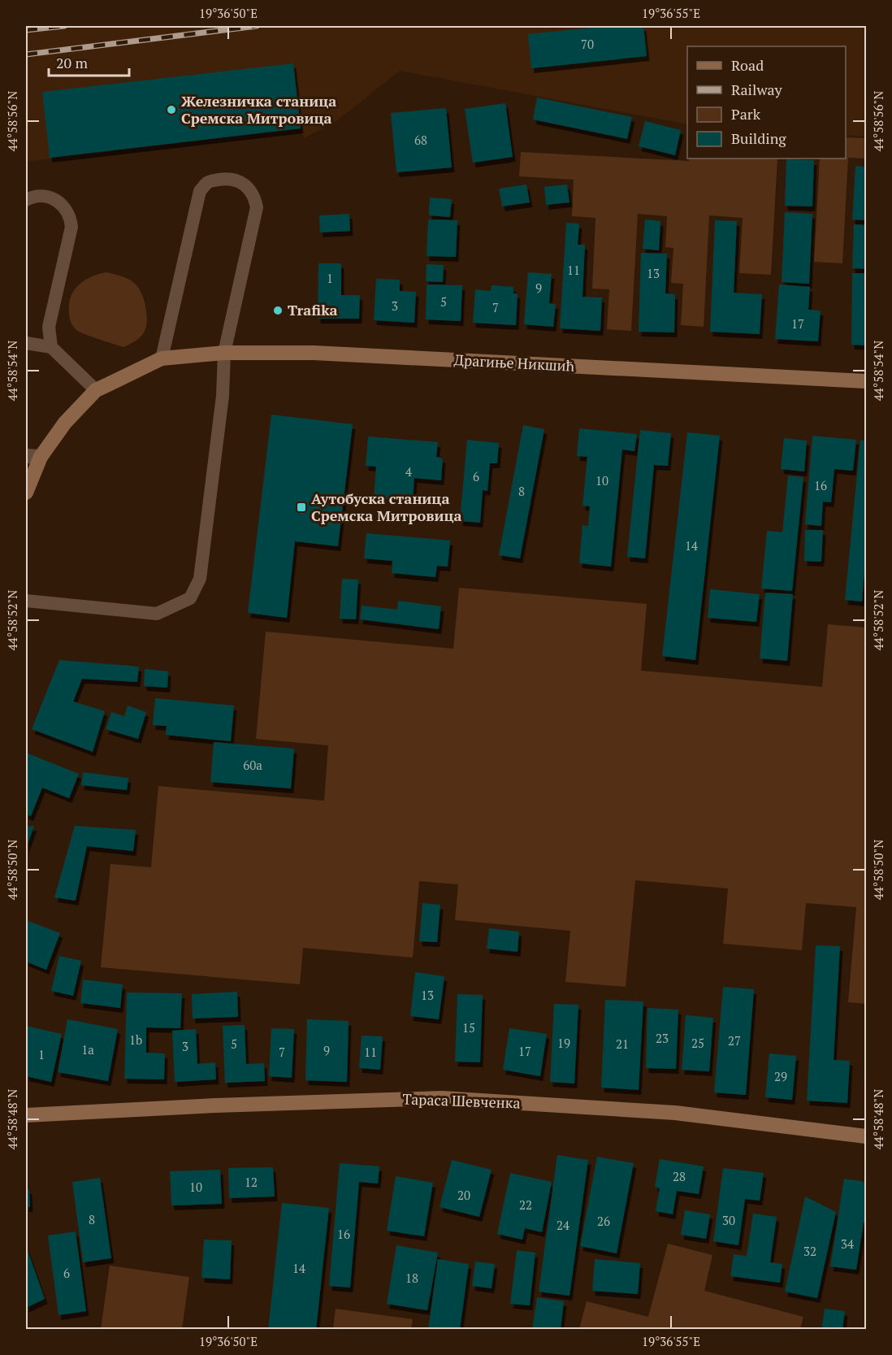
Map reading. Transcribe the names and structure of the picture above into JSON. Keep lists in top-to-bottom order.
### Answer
{
  "streets": {
    "street": ["Драгиње Никшић", "Тараса Шевченка"]
  },
  "places": {
    "other": ["Железничка станица Сремска Митровица", "Trafika"],
    "transit": ["Аутобуска станица Сремска Митровица"]
  },
  "house_numbers": [
    "70",
    "68",
    "11",
    "13",
    "1",
    "9",
    "5",
    "3",
    "7",
    "17",
    "4",
    "6",
    "10",
    "16",
    "8",
    "14",
    "60a",
    "13",
    "15",
    "23",
    "1b",
    "27",
    "19",
    "25",
    "5",
    "21",
    "3",
    "1a",
    "9",
    "17",
    "7",
    "11",
    "1",
    "29",
    "28",
    "12",
    "10",
    "20",
    "22",
    "8",
    "30",
    "26",
    "24",
    "16",
    "34",
    "32",
    "14",
    "6",
    "18"
  ],
  "legend": [
    "Road",
    "Railway",
    "Park",
    "Building"
  ],
  "scale_bar": "20 m",
  "coordinates": [
    "19°36'50\"E",
    "19°36'55\"E",
    "44°58'56\"N",
    "44°58'54\"N",
    "44°58'52\"N",
    "44°58'50\"N",
    "44°58'48\"N"
  ]
}
